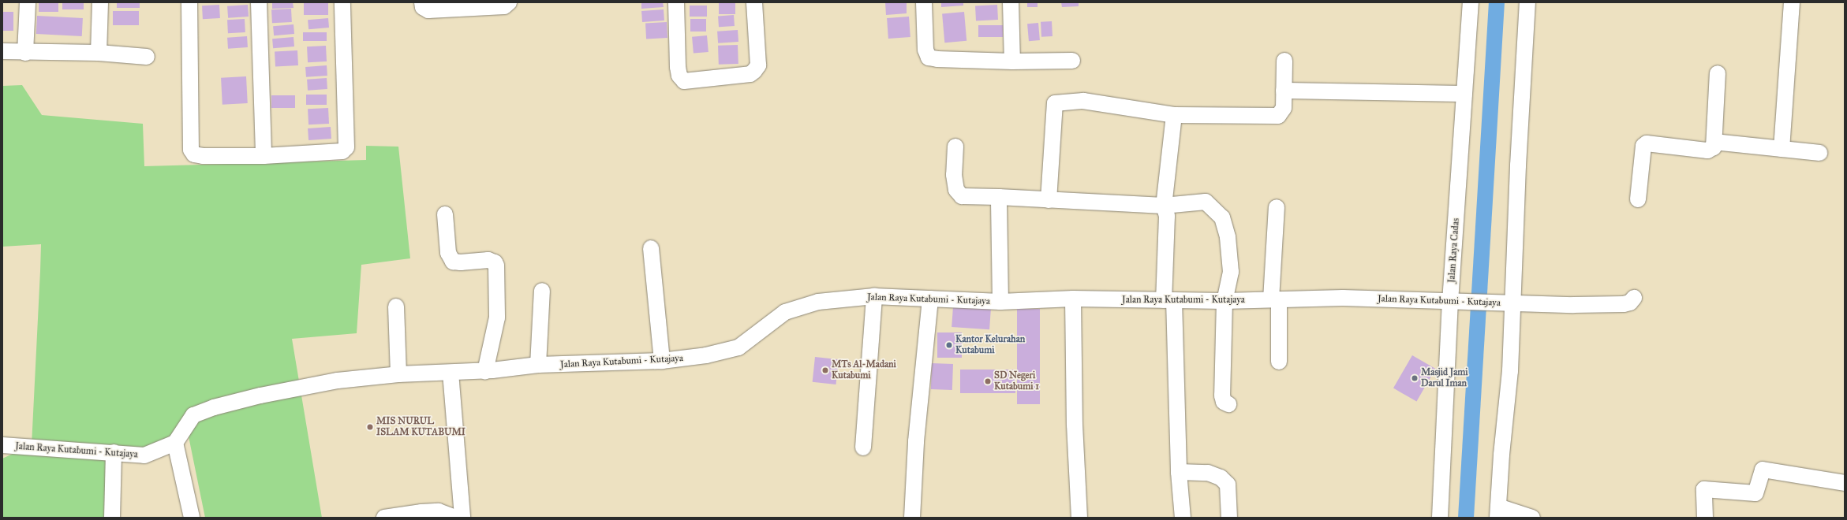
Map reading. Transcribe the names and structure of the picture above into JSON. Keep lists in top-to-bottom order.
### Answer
{
  "streets": {
    "street": ["Jalan Raya Cadas", "Jalan Raya Kutabumi - Kutajaya"]
  },
  "crossings": [
    ["Jalan Raya Cadas", "Jalan Raya Kutabumi - Kutajaya"]
  ],
  "places": [
    "Kantor Kelurahan Kutabumi",
    "MTs Al-Madani Kutabumi",
    "Masjid Jami Darul Iman",
    "SD Negeri Kutabumi 1",
    "MIS NURUL ISLAM KUTABUMI"
  ]
}
